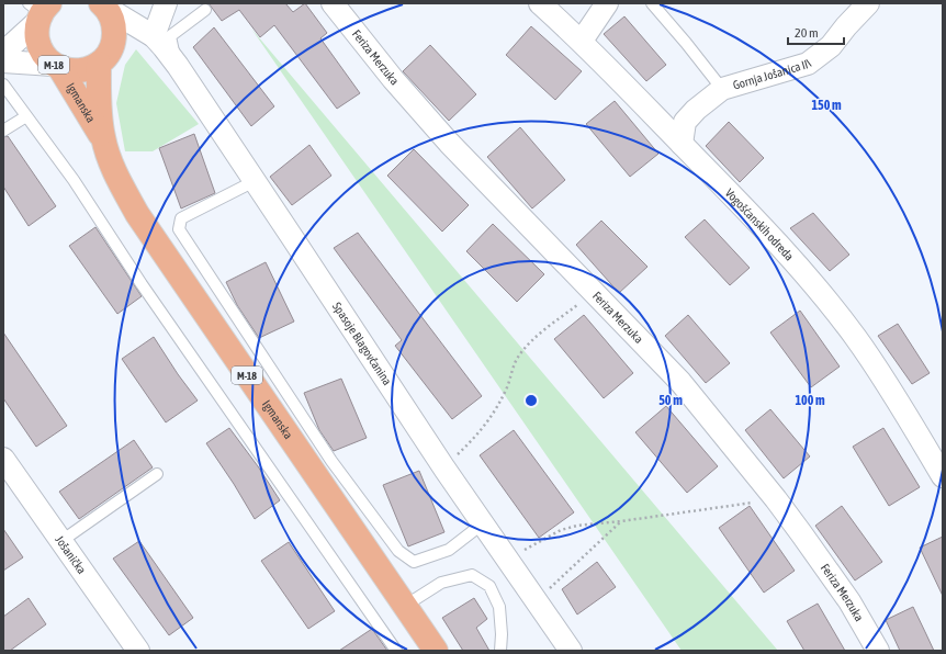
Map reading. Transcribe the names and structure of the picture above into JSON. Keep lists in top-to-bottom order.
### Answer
{
  "streets": {
    "main road": ["M-18", "Igmanska"],
    "street": [
      "Feriza Merzuka",
      "Gornja Jošanica III",
      "Vogošćanskih odreda",
      "Spasoje Blagovčanina",
      "Jošanička"
    ]
  },
  "crossings": [
    ["M-18", "Igmanska"],
    ["M-18", "Spasoje Blagovčanina"],
    ["Gornja Jošanica III", "Vogošćanskih odreda"]
  ],
  "scale_bar": "20 m",
  "rings": ["150 m", "50 m", "100 m"]
}
